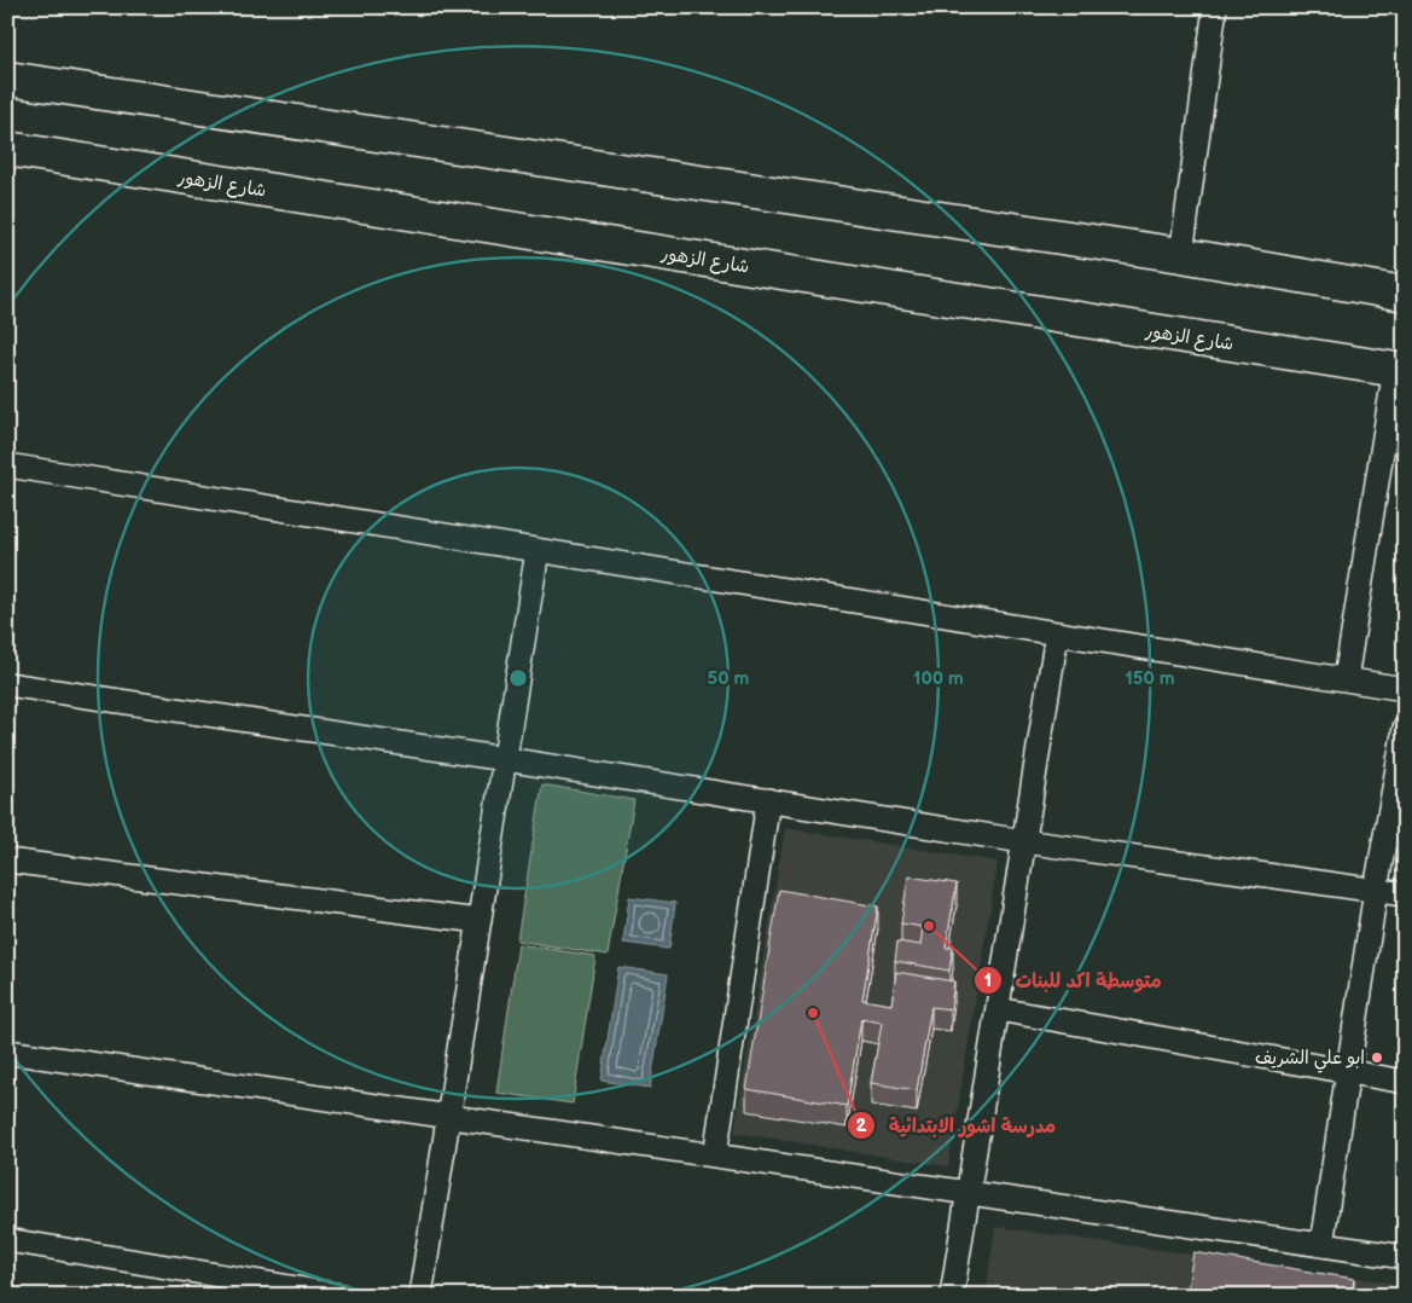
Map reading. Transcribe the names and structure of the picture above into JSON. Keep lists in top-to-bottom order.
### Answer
{
  "streets": {
    "main road": ["شارع الزهور"]
  },
  "places": ["متوسطة اكد للبنات", "مدرسة اشور الابتدائية", "ابو علي الشريف"],
  "rings": ["50 m", "100 m", "150 m"]
}
